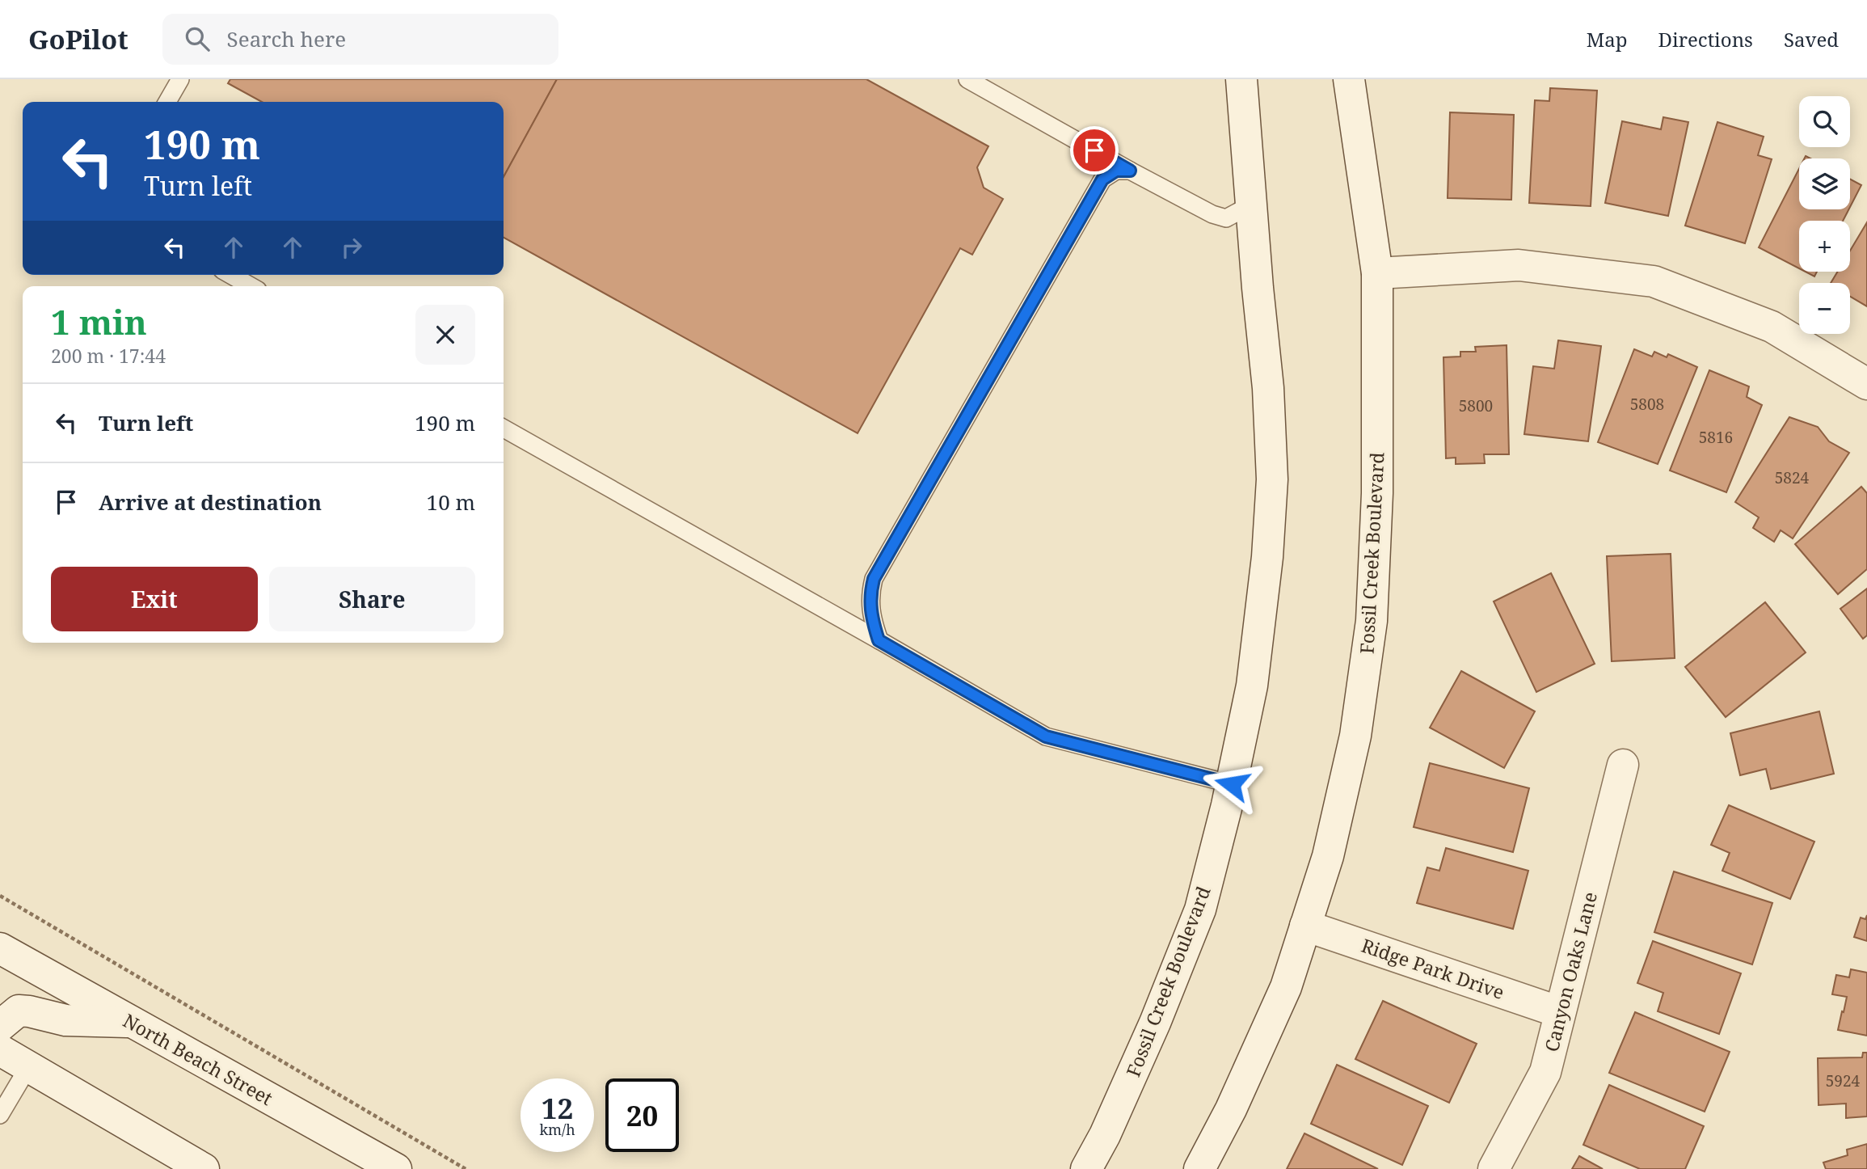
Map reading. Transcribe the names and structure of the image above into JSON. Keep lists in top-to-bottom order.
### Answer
{
  "streets": {
    "main road": [
      "Fossil Creek Boulevard",
      "Ridge Park Drive",
      "Canyon Oaks Lane",
      "North Beach Street"
    ]
  },
  "crossings": [
    ["Fossil Creek Boulevard", "Ridge Park Drive"],
    ["Ridge Park Drive", "Canyon Oaks Lane"]
  ],
  "house_numbers": [
    "5808",
    "5800",
    "5816",
    "5824",
    "5924"
  ],
  "page": {
    "header": "GoPilot",
    "search": "Search here",
    "nav": ["Map", "Directions", "Saved"],
    "map_buttons": ["+", "−"],
    "turn": ["190 m", "Turn left"],
    "heading": ["1 min", "200 m · 17:44"],
    "list": [
      {
        "name": "Turn left",
        "value": "190 m"
      },
      {
        "name": "Arrive at destination",
        "value": "10 m"
      }
    ],
    "buttons": ["Exit", "Share"],
    "speed": "12 km/h",
    "limit": "20"
  }
}
